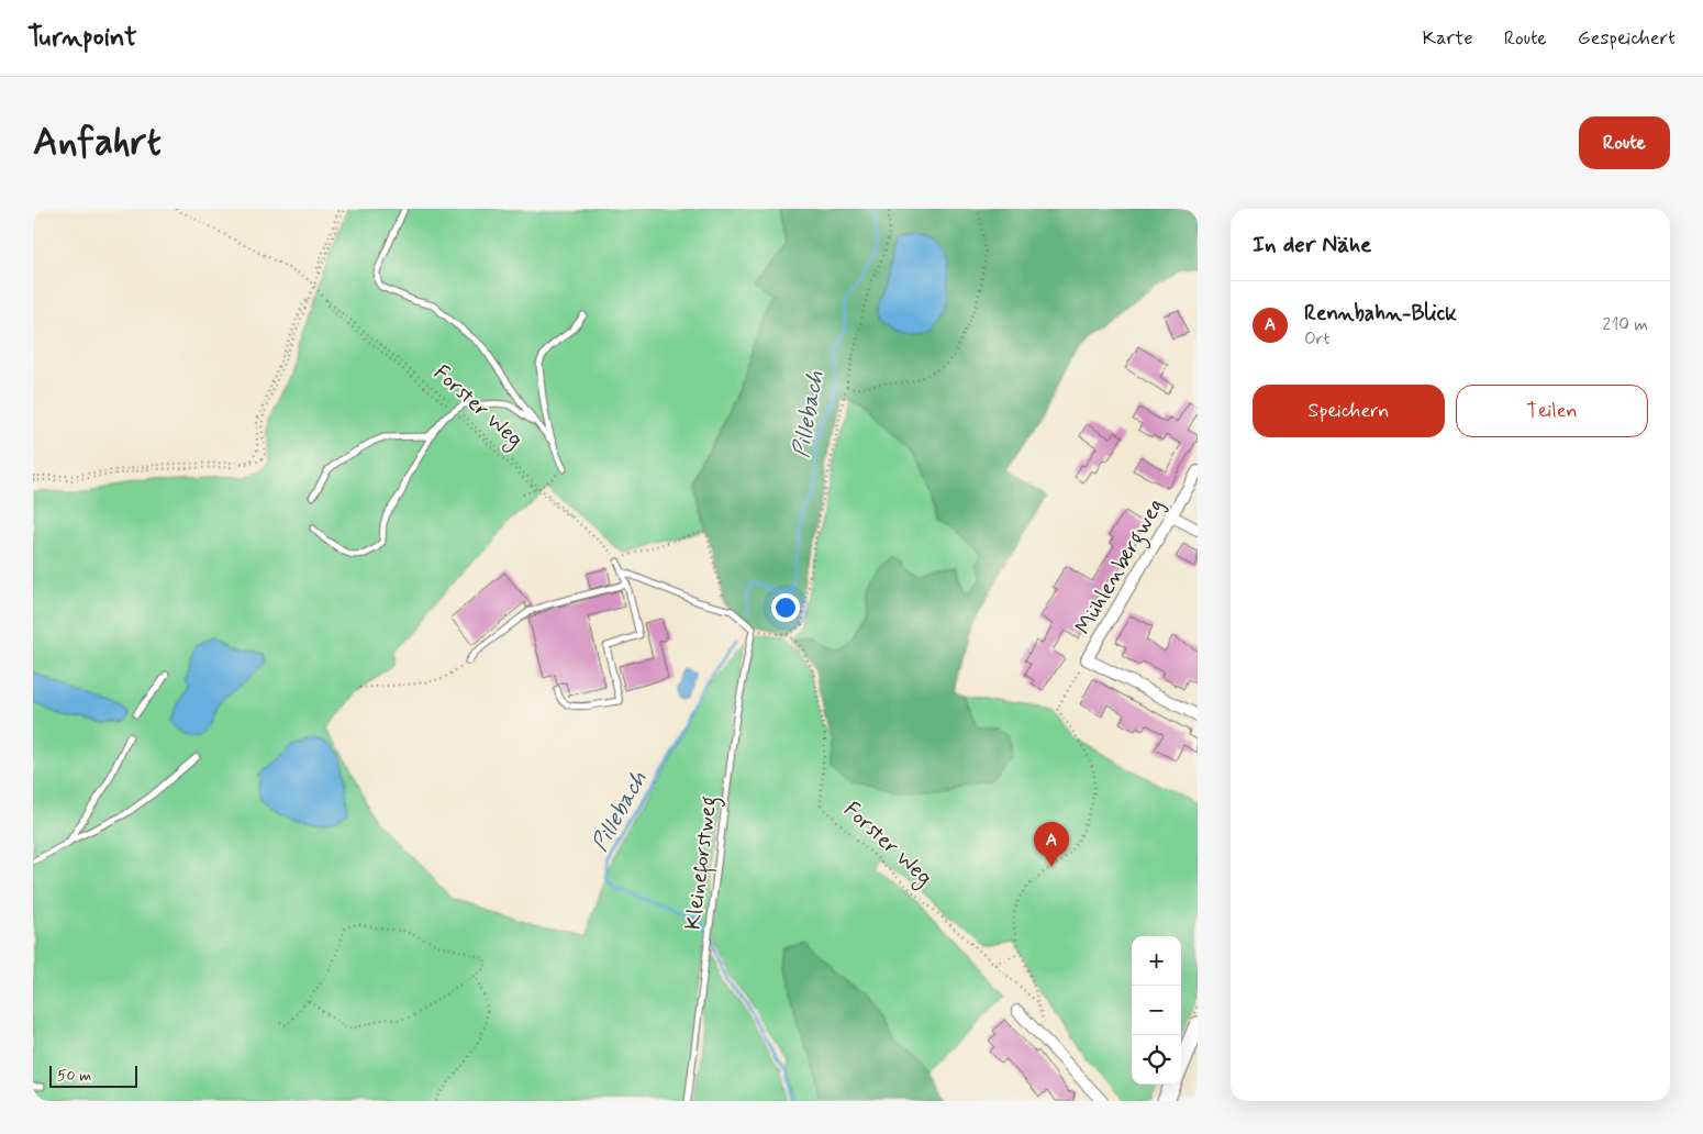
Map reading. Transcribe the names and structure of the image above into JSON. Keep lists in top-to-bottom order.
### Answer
{
  "streets": {
    "street": ["Mühlenbergweg"],
    "lane": ["Kleineforstweg"],
    "path": ["Forster Weg"]
  },
  "water": ["Pillebach"],
  "scale_bar": "50 m",
  "page": {
    "header": "Turnpoint",
    "nav": ["Karte", "Route", "Gespeichert"],
    "buttons": [
      "Route",
      ["Speichern", "Teilen"]
    ],
    "title": "Anfahrt",
    "heading": "In der Nähe",
    "list": [
      {
        "mark": "A",
        "name": "Rennbahn-Blick",
        "note": "Ort",
        "value": "210 m"
      }
    ],
    "pins": "A",
    "map_buttons": ["+", "−"],
    "scale": "50 m"
  }
}
